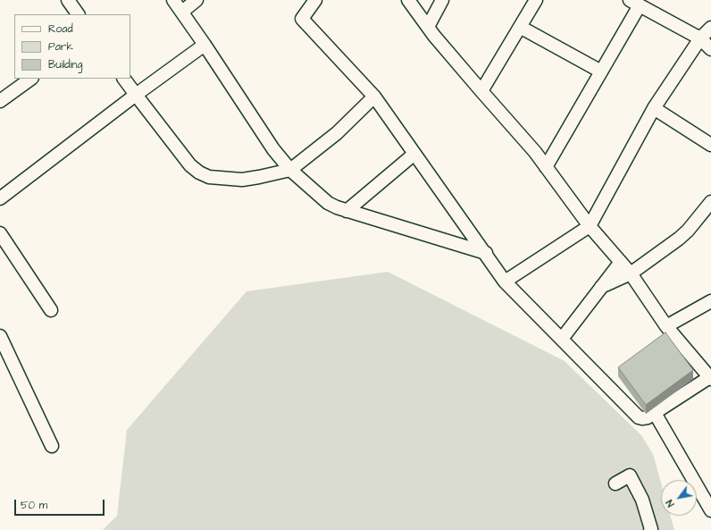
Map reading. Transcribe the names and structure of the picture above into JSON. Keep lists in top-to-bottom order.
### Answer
{
  "legend": ["Road", "Park", "Building"],
  "scale_bar": "50 m",
  "north": "bottom left"
}
